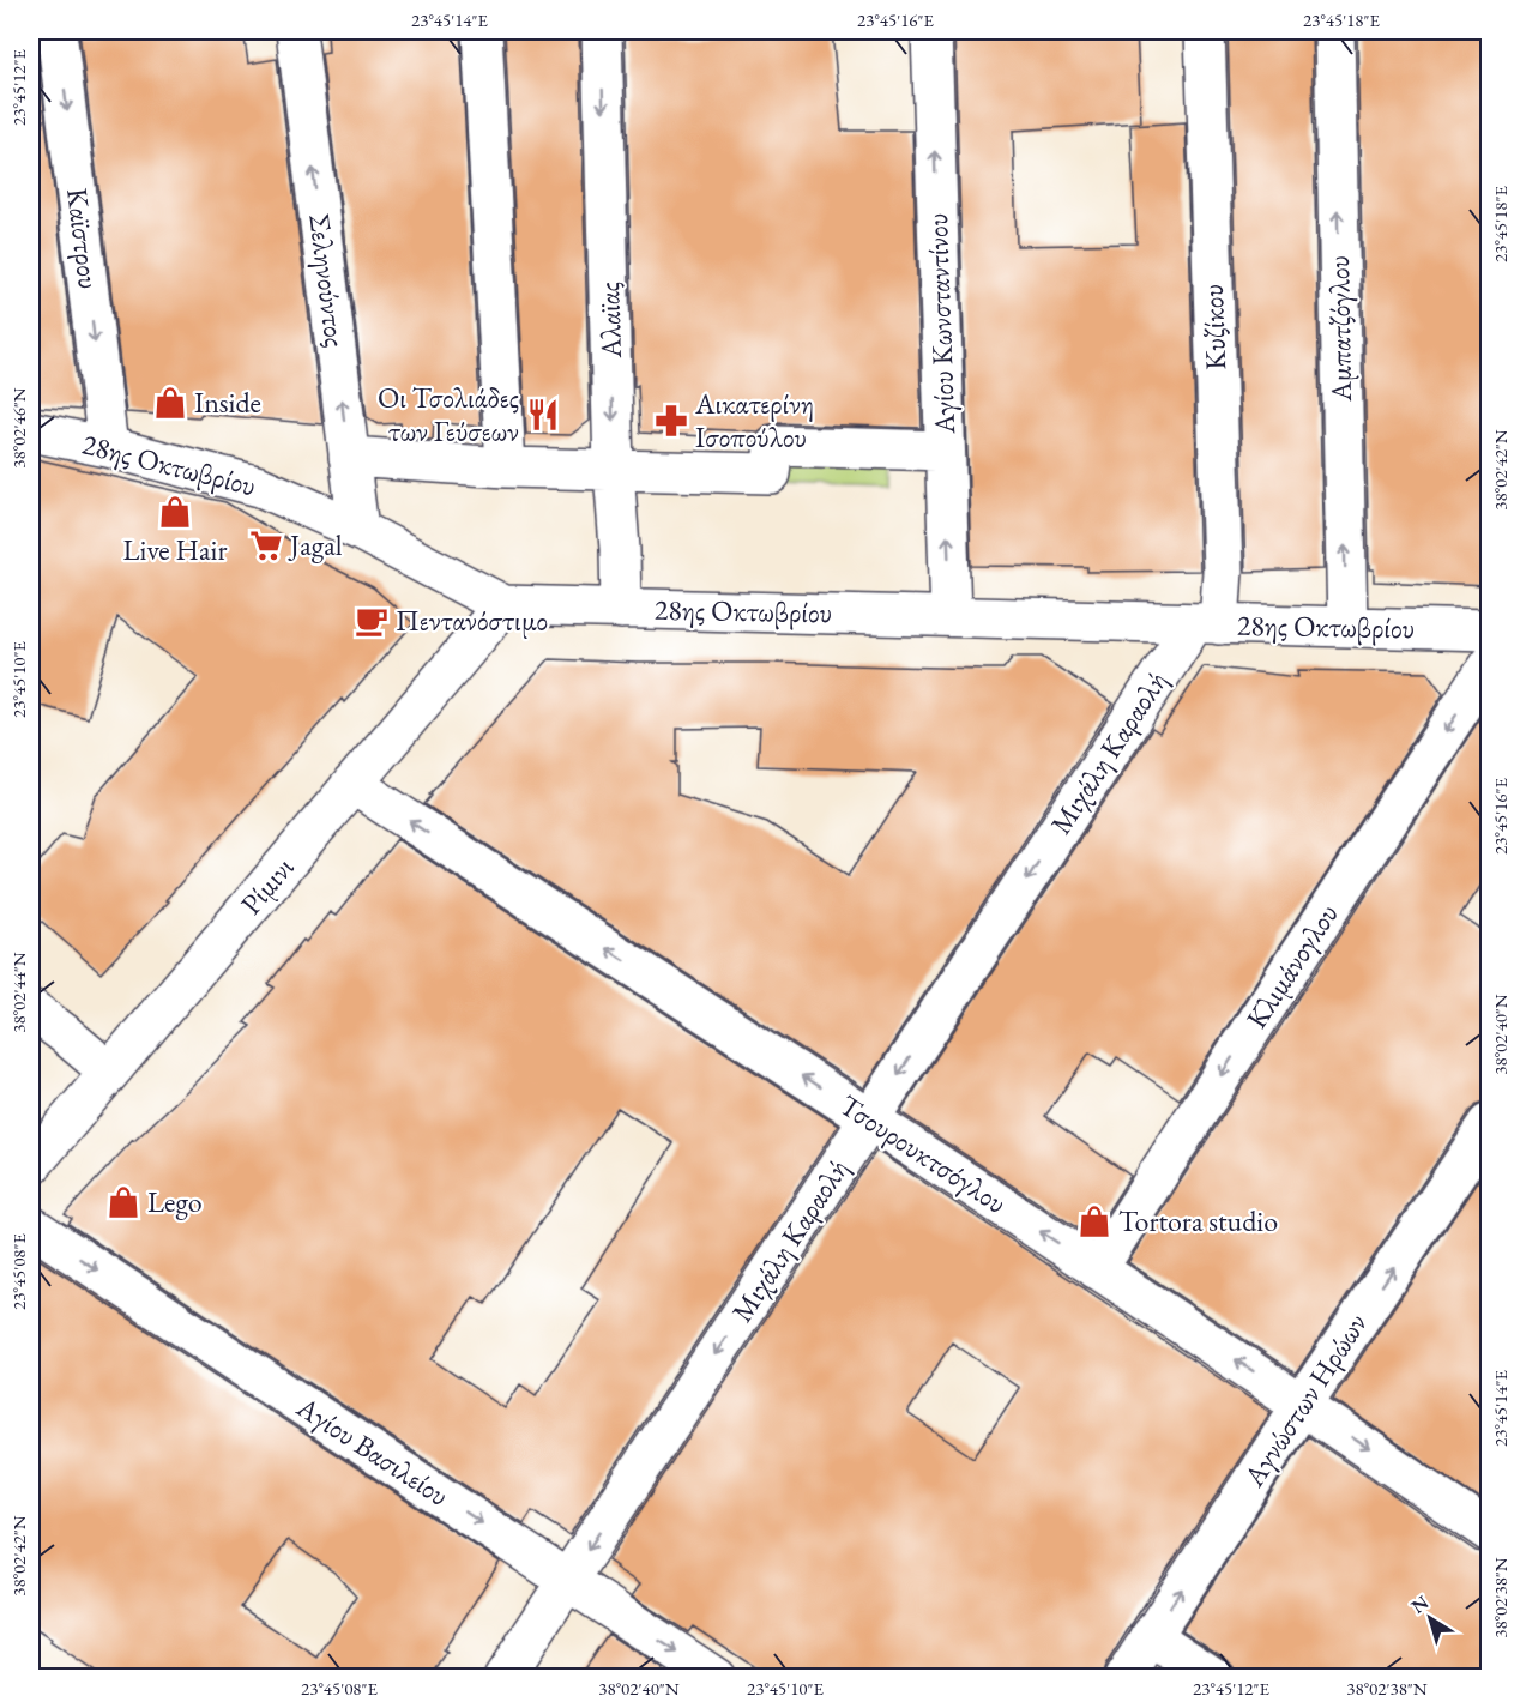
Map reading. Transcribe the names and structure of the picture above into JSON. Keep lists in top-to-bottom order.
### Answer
{
  "streets": {
    "street": [
      "Καϊστρου",
      "Σεληνούντος",
      "Αλαϊας",
      "Αγίου Κωνσταντίνου",
      "Κυζίκου",
      "Αμπατζόγλου",
      "28ης Οκτωβρίου",
      "Μιχάλη Καραολή",
      "Ρίμινι",
      "Κλιμάνογλου",
      "Τσουρουκτσόγλου",
      "Αγνώστων Ηρώων",
      "Αγίου Βασιλείου"
    ]
  },
  "crossings": [
    ["Καϊστρου", "28ης Οκτωβρίου"],
    ["Σεληνούντος", "28ης Οκτωβρίου"],
    ["Αλαϊας", "28ης Οκτωβρίου"],
    ["Αγίου Κωνσταντίνου", "28ης Οκτωβρίου"],
    ["Κυζίκου", "28ης Οκτωβρίου"],
    ["Κυζίκου", "Μιχάλη Καραολή"],
    ["Αμπατζόγλου", "28ης Οκτωβρίου"],
    ["28ης Οκτωβρίου", "Μιχάλη Καραολή"],
    ["28ης Οκτωβρίου", "Ρίμινι"],
    ["Μιχάλη Καραολή", "Τσουρουκτσόγλου"],
    ["Μιχάλη Καραολή", "Αγίου Βασιλείου"],
    ["Ρίμινι", "Τσουρουκτσόγλου"],
    ["Κλιμάνογλου", "Τσουρουκτσόγλου"],
    ["Τσουρουκτσόγλου", "Αγνώστων Ηρώων"]
  ],
  "one_way": [
    "Καϊστρου",
    "Αγίου Κωνσταντίνου",
    "Αμπατζόγλου",
    "Μιχάλη Καραολή",
    "Κλιμάνογλου",
    "Αγνώστων Ηρώων",
    "Αγίου Βασιλείου"
  ],
  "places": {
    "shop": [
      "Inside",
      "Live Hair",
      "Lego",
      "Tortora studio"
    ],
    "restaurant": ["Οι Τσολιάδες των Γεύσεων"],
    "pharmacy": ["Αικατερίνη Ισοπούλου"],
    "supermarket": ["Jagal"],
    "cafe": ["Πεντανόστιμο"]
  },
  "north": "top left",
  "coordinates": [
    "23°45'14\"E",
    "23°45'16\"E",
    "23°45'18\"E",
    "23°45'12\"E",
    "38°02'46\"N",
    "38°02'42\"N",
    "23°45'10\"E",
    "38°02'44\"N",
    "38°02'40\"N",
    "23°45'08\"E",
    "38°02'38\"N"
  ]
}
